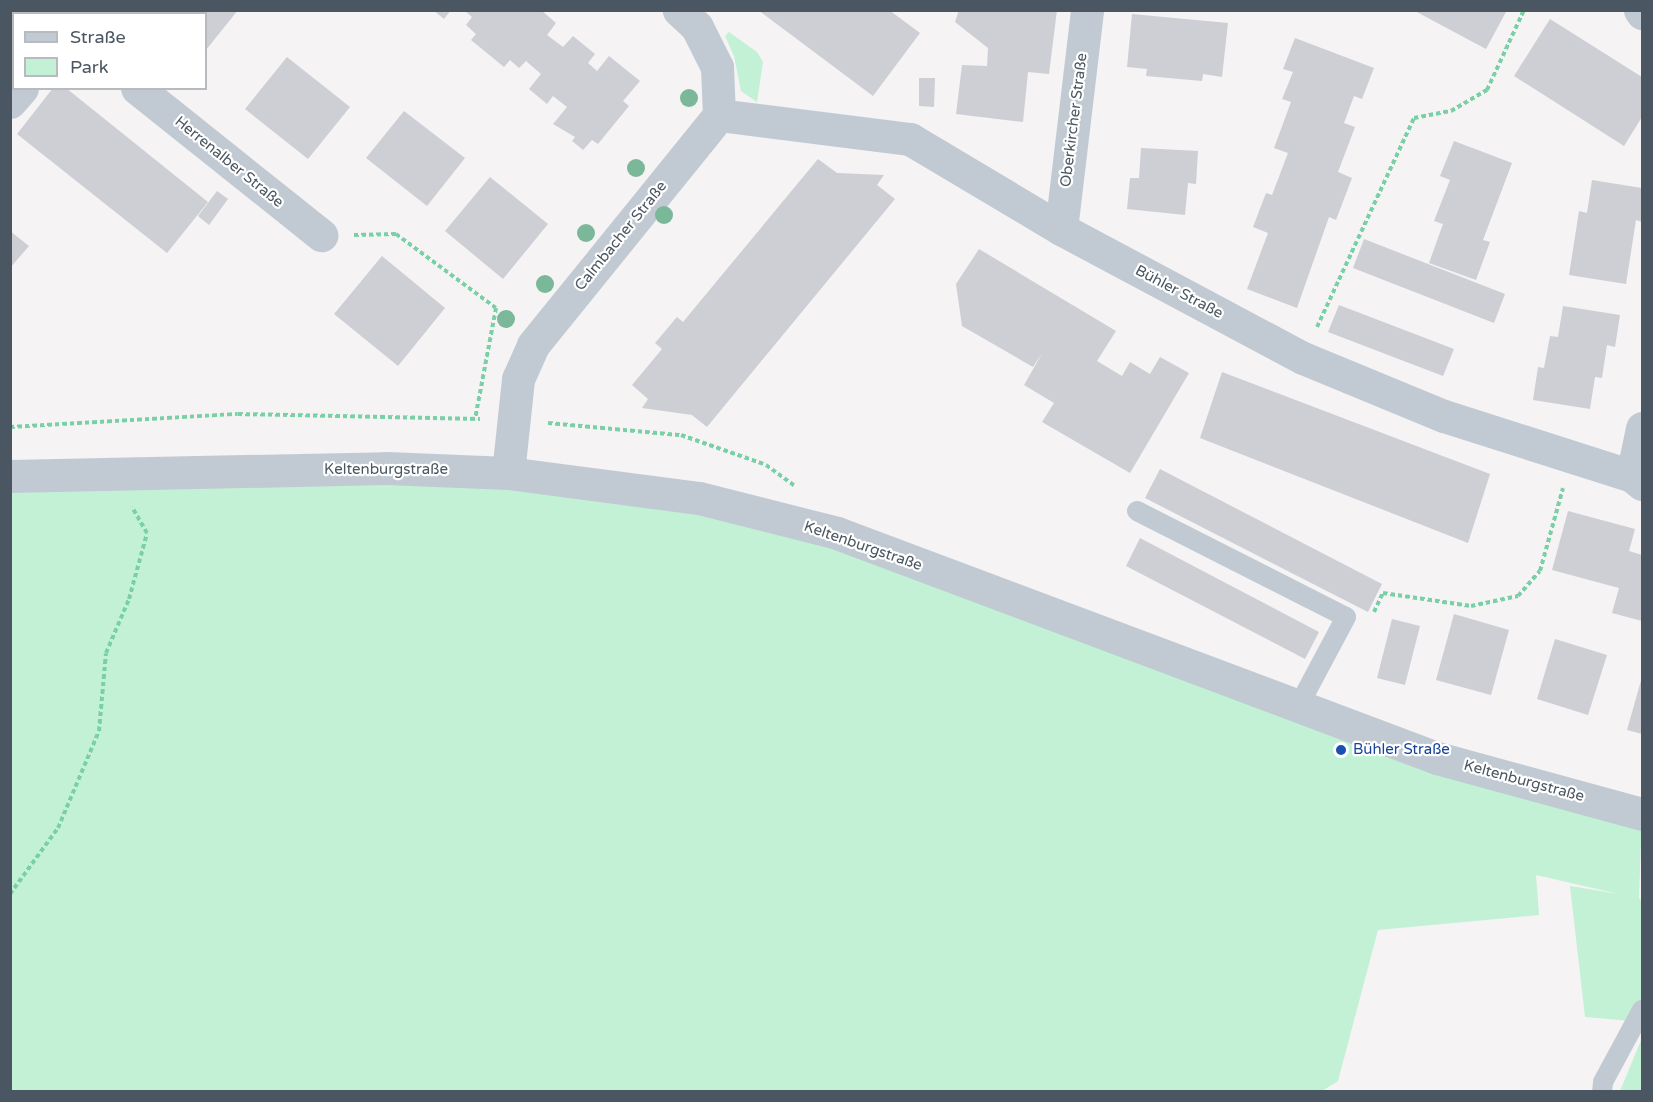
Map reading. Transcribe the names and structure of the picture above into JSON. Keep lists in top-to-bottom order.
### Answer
{
  "streets": {
    "street": [
      "Oberkircher Straße",
      "Herrenalber Straße",
      "Calmbacher Straße",
      "Bühler Straße",
      "Keltenburgstraße"
    ]
  },
  "crossings": [
    ["Oberkircher Straße", "Bühler Straße"],
    ["Calmbacher Straße", "Bühler Straße"],
    ["Calmbacher Straße", "Keltenburgstraße"]
  ],
  "places": ["Bühler Straße"],
  "legend": ["Straße", "Park"]
}
